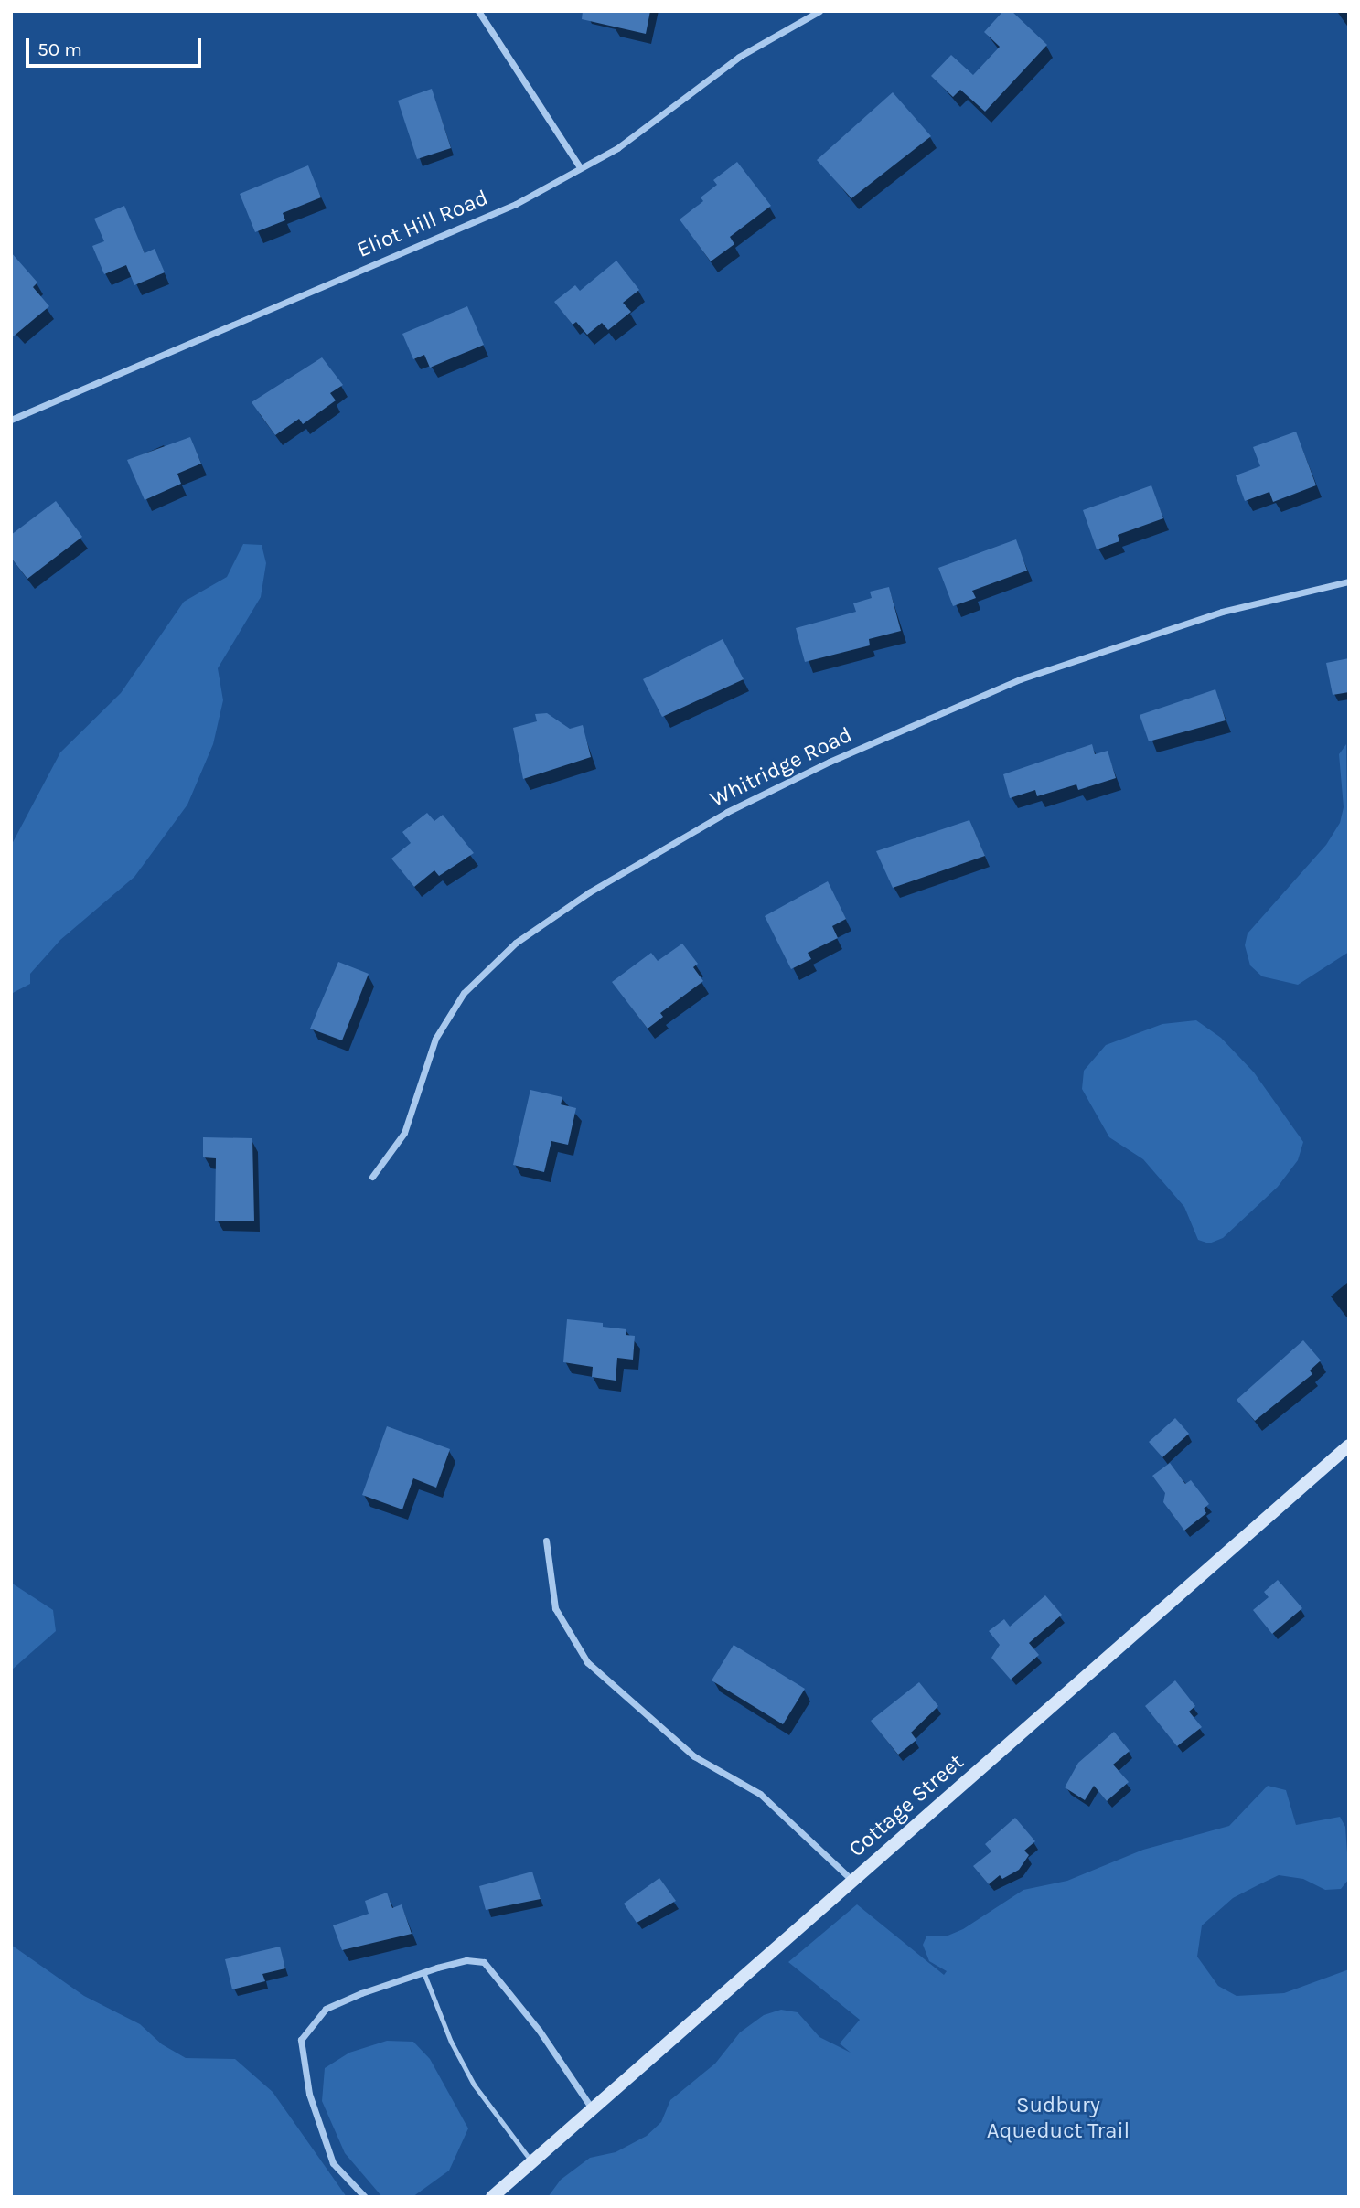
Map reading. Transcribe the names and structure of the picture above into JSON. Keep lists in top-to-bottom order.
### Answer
{
  "streets": {
    "street": ["Eliot Hill Road", "Whitridge Road", "Cottage Street"]
  },
  "parks": ["Sudbury Aqueduct Trail"],
  "scale_bar": "50 m"
}
